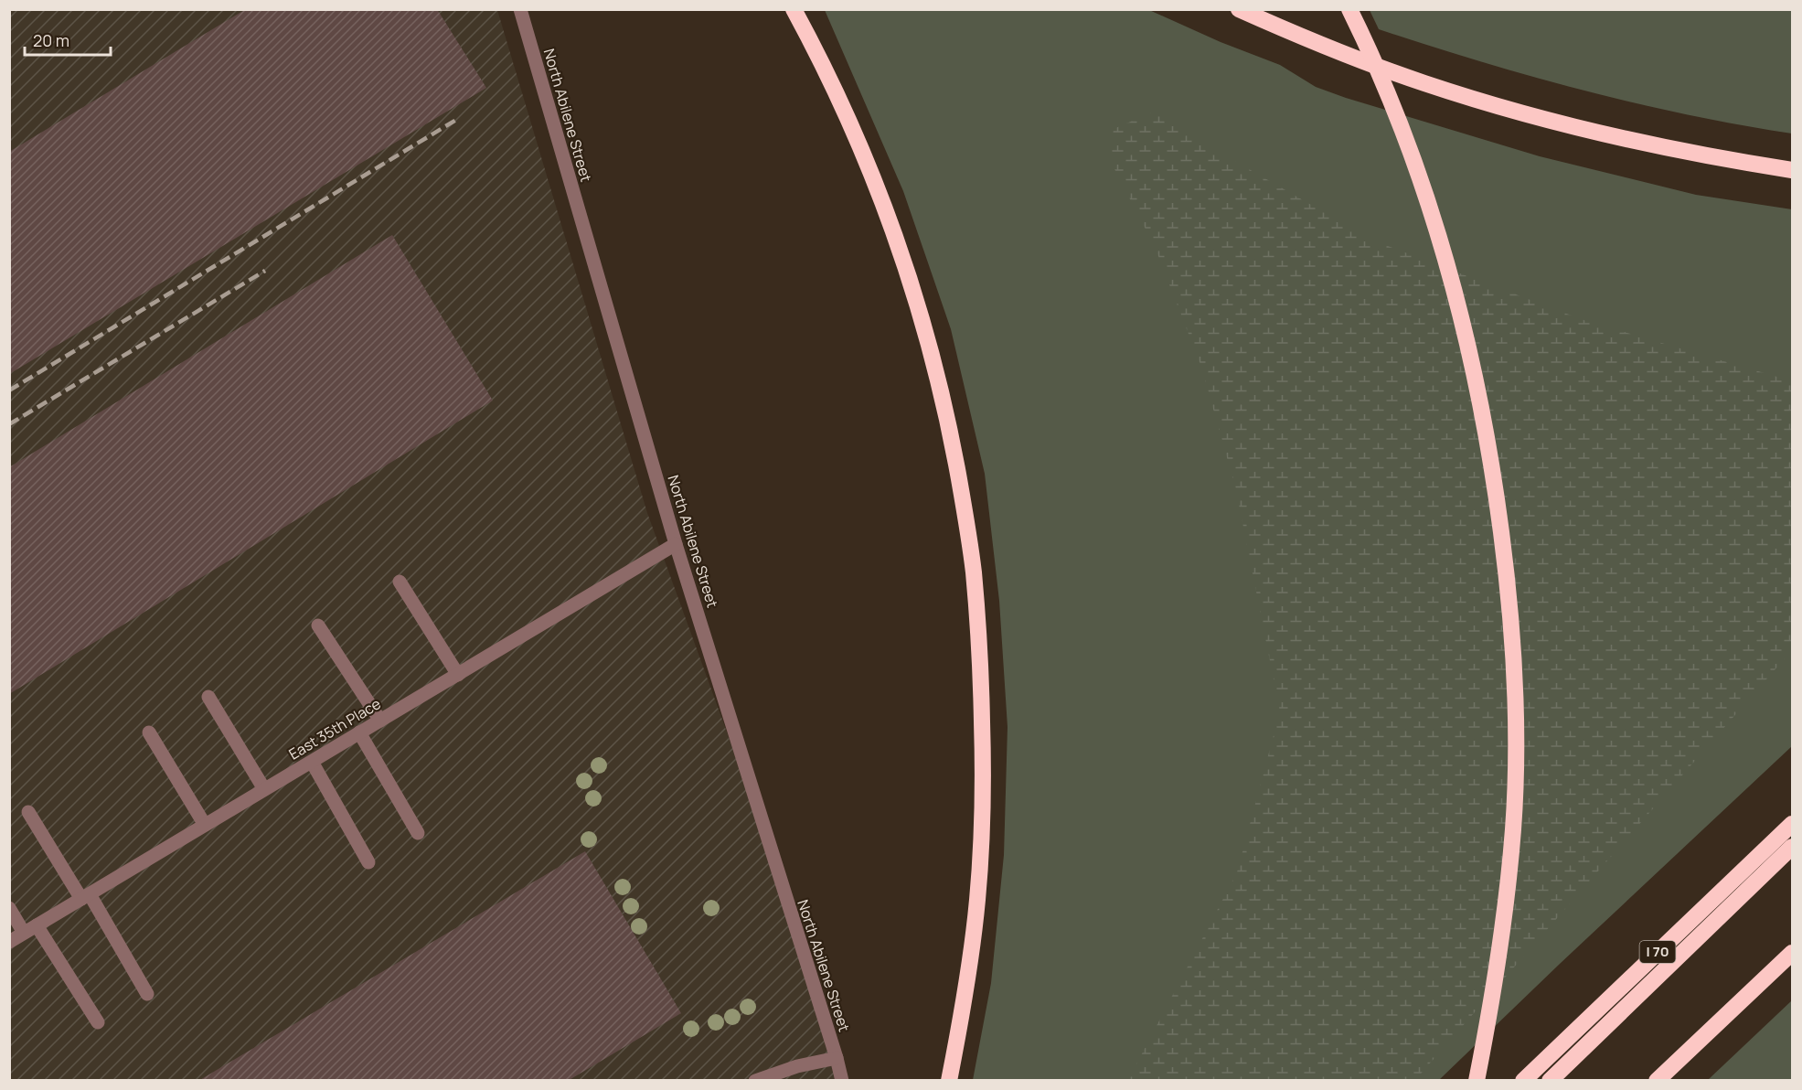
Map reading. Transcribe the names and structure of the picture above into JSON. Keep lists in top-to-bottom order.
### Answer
{
  "streets": {
    "highway": ["I 70"],
    "street": ["North Abilene Street", "East 35th Place"]
  },
  "crossings": [
    ["North Abilene Street", "East 35th Place"]
  ],
  "scale_bar": "20 m"
}
